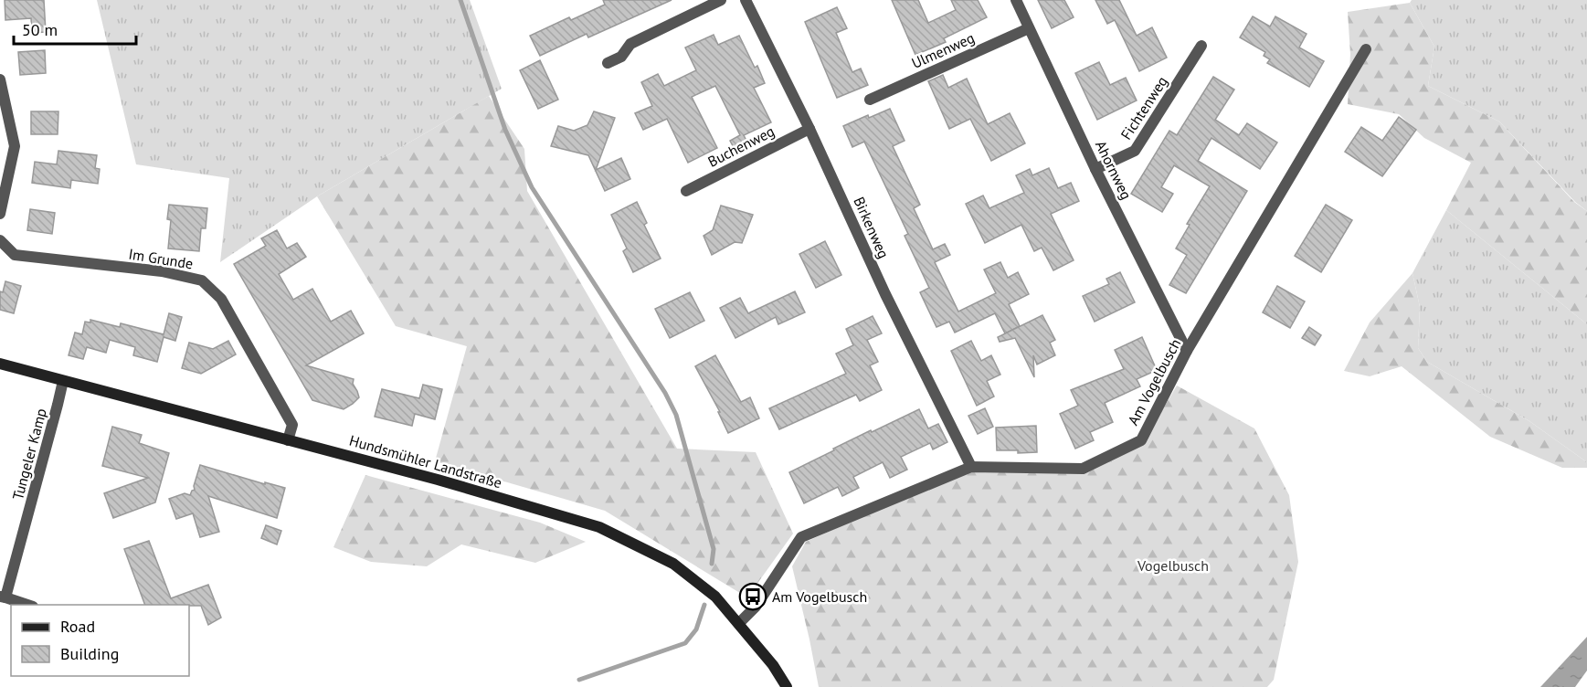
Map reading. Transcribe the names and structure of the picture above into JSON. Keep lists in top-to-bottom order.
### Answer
{
  "streets": {
    "street": [
      "Ulmenweg",
      "Fichtenweg",
      "Buchenweg",
      "Ahornweg",
      "Birkenweg",
      "Im Grunde",
      "Am Vogelbusch",
      "Tungeler Kamp",
      "Hundsmühler Landstraße"
    ]
  },
  "crossings": [
    ["Ulmenweg", "Ahornweg"],
    ["Fichtenweg", "Ahornweg"],
    ["Buchenweg", "Birkenweg"],
    ["Ahornweg", "Am Vogelbusch"],
    ["Birkenweg", "Am Vogelbusch"],
    ["Im Grunde", "Hundsmühler Landstraße"],
    ["Am Vogelbusch", "Hundsmühler Landstraße"],
    ["Tungeler Kamp", "Hundsmühler Landstraße"]
  ],
  "parks": ["Vogelbusch"],
  "places": {
    "bus stop": ["Am Vogelbusch"]
  },
  "legend": ["Road", "Building"],
  "scale_bar": "50 m"
}
